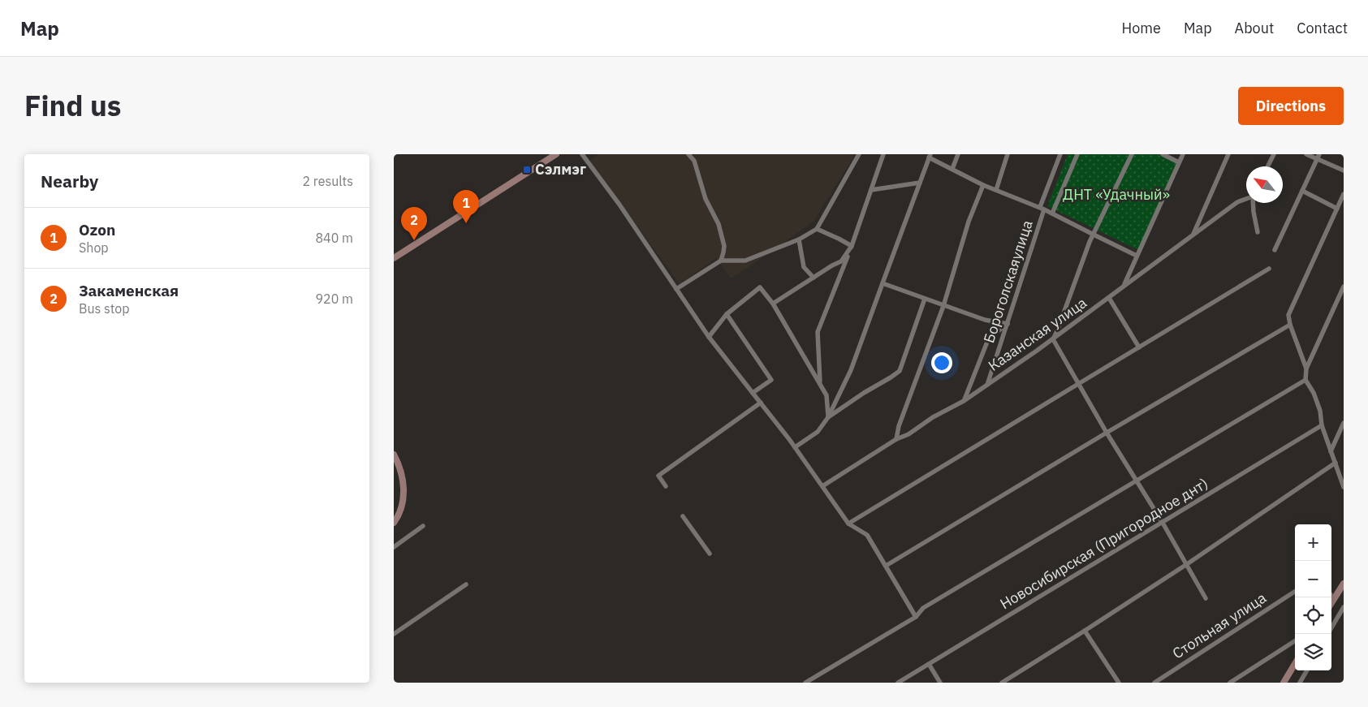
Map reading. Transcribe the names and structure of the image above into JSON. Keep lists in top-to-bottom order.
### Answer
{
  "streets": {
    "street": [
      "Бороголскаяулица",
      "Казанская улица",
      "Новосибирская (Пригородное днт)",
      "Стольная улица"
    ]
  },
  "crossings": [
    ["Бороголскаяулица", "Казанская улица"]
  ],
  "parks": ["ДНТ «Удачный»"],
  "places": {
    "transit": ["Сэлмэг"]
  },
  "north": "top left",
  "page": {
    "header": "Map",
    "nav": [
      "Home",
      "Map",
      "About",
      "Contact"
    ],
    "title": "Find us",
    "buttons": "Directions",
    "heading": ["Nearby", "2 results"],
    "pins": ["1", "2"],
    "list": [
      {
        "mark": "1",
        "name": "Ozon",
        "note": "Shop",
        "value": "840 m"
      },
      {
        "mark": "2",
        "name": "Закаменская",
        "note": "Bus stop",
        "value": "920 m"
      }
    ],
    "map_buttons": ["+", "−"]
  }
}
